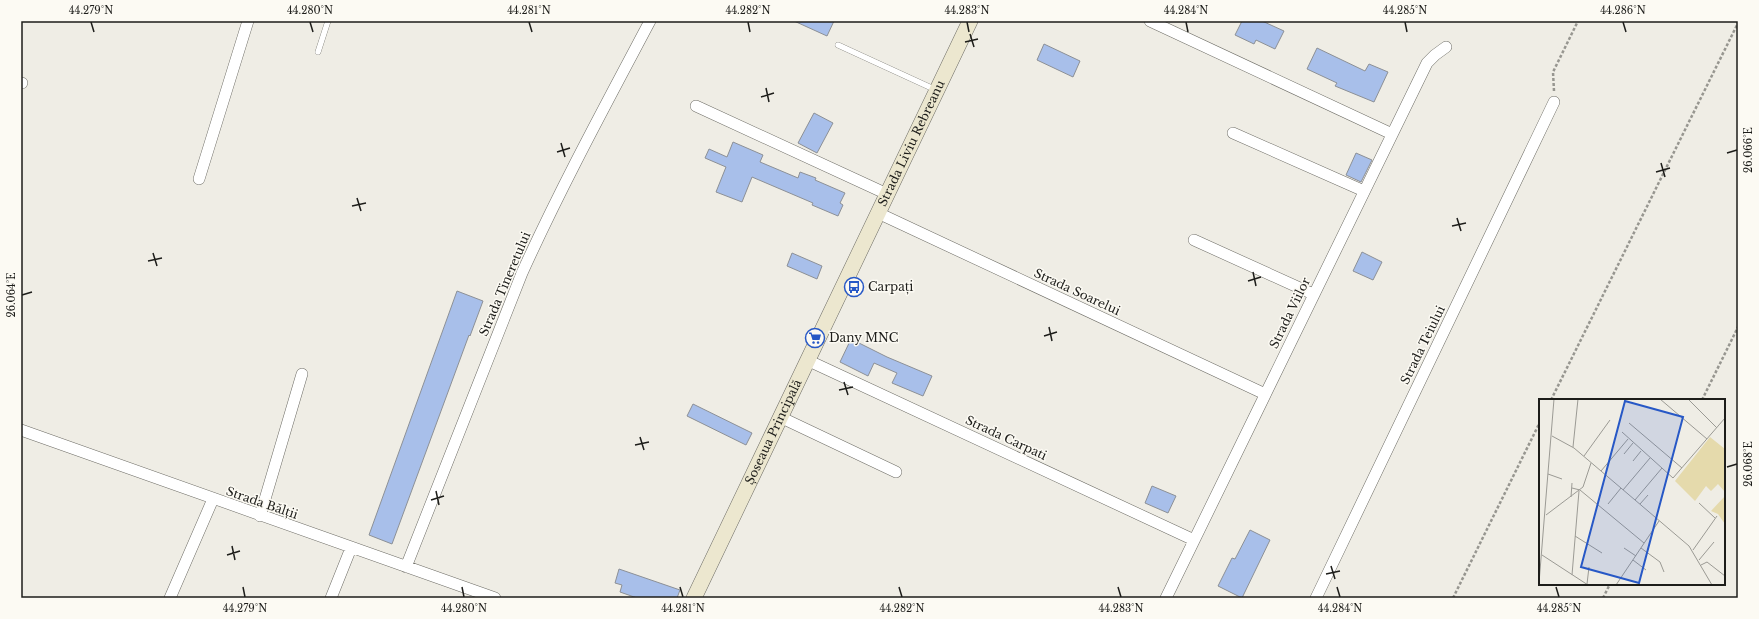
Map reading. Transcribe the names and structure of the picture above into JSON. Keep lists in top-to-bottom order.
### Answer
{
  "streets": {
    "main road": ["Strada Liviu Rebreanu", "Șoseaua Principală"],
    "street": [
      "Strada Tineretului",
      "Strada Soarelui",
      "Strada Viilor",
      "Strada Teiului",
      "Strada Carpati",
      "Strada Bălții"
    ]
  },
  "crossings": [
    ["Strada Liviu Rebreanu", "Strada Soarelui"],
    ["Strada Liviu Rebreanu", "Șoseaua Principală"],
    ["Strada Tineretului", "Strada Bălții"],
    ["Strada Soarelui", "Strada Viilor"],
    ["Strada Viilor", "Strada Carpati"],
    ["Șoseaua Principală", "Strada Carpati"]
  ],
  "places": {
    "bus stop": ["Carpați"],
    "supermarket": ["Dany MNC"]
  },
  "coordinates": [
    "44.279°N",
    "44.280°N",
    "44.281°N",
    "44.282°N",
    "44.283°N",
    "44.284°N",
    "44.285°N",
    "44.286°N",
    "26.066°E",
    "26.064°E",
    "26.068°E"
  ]
}
